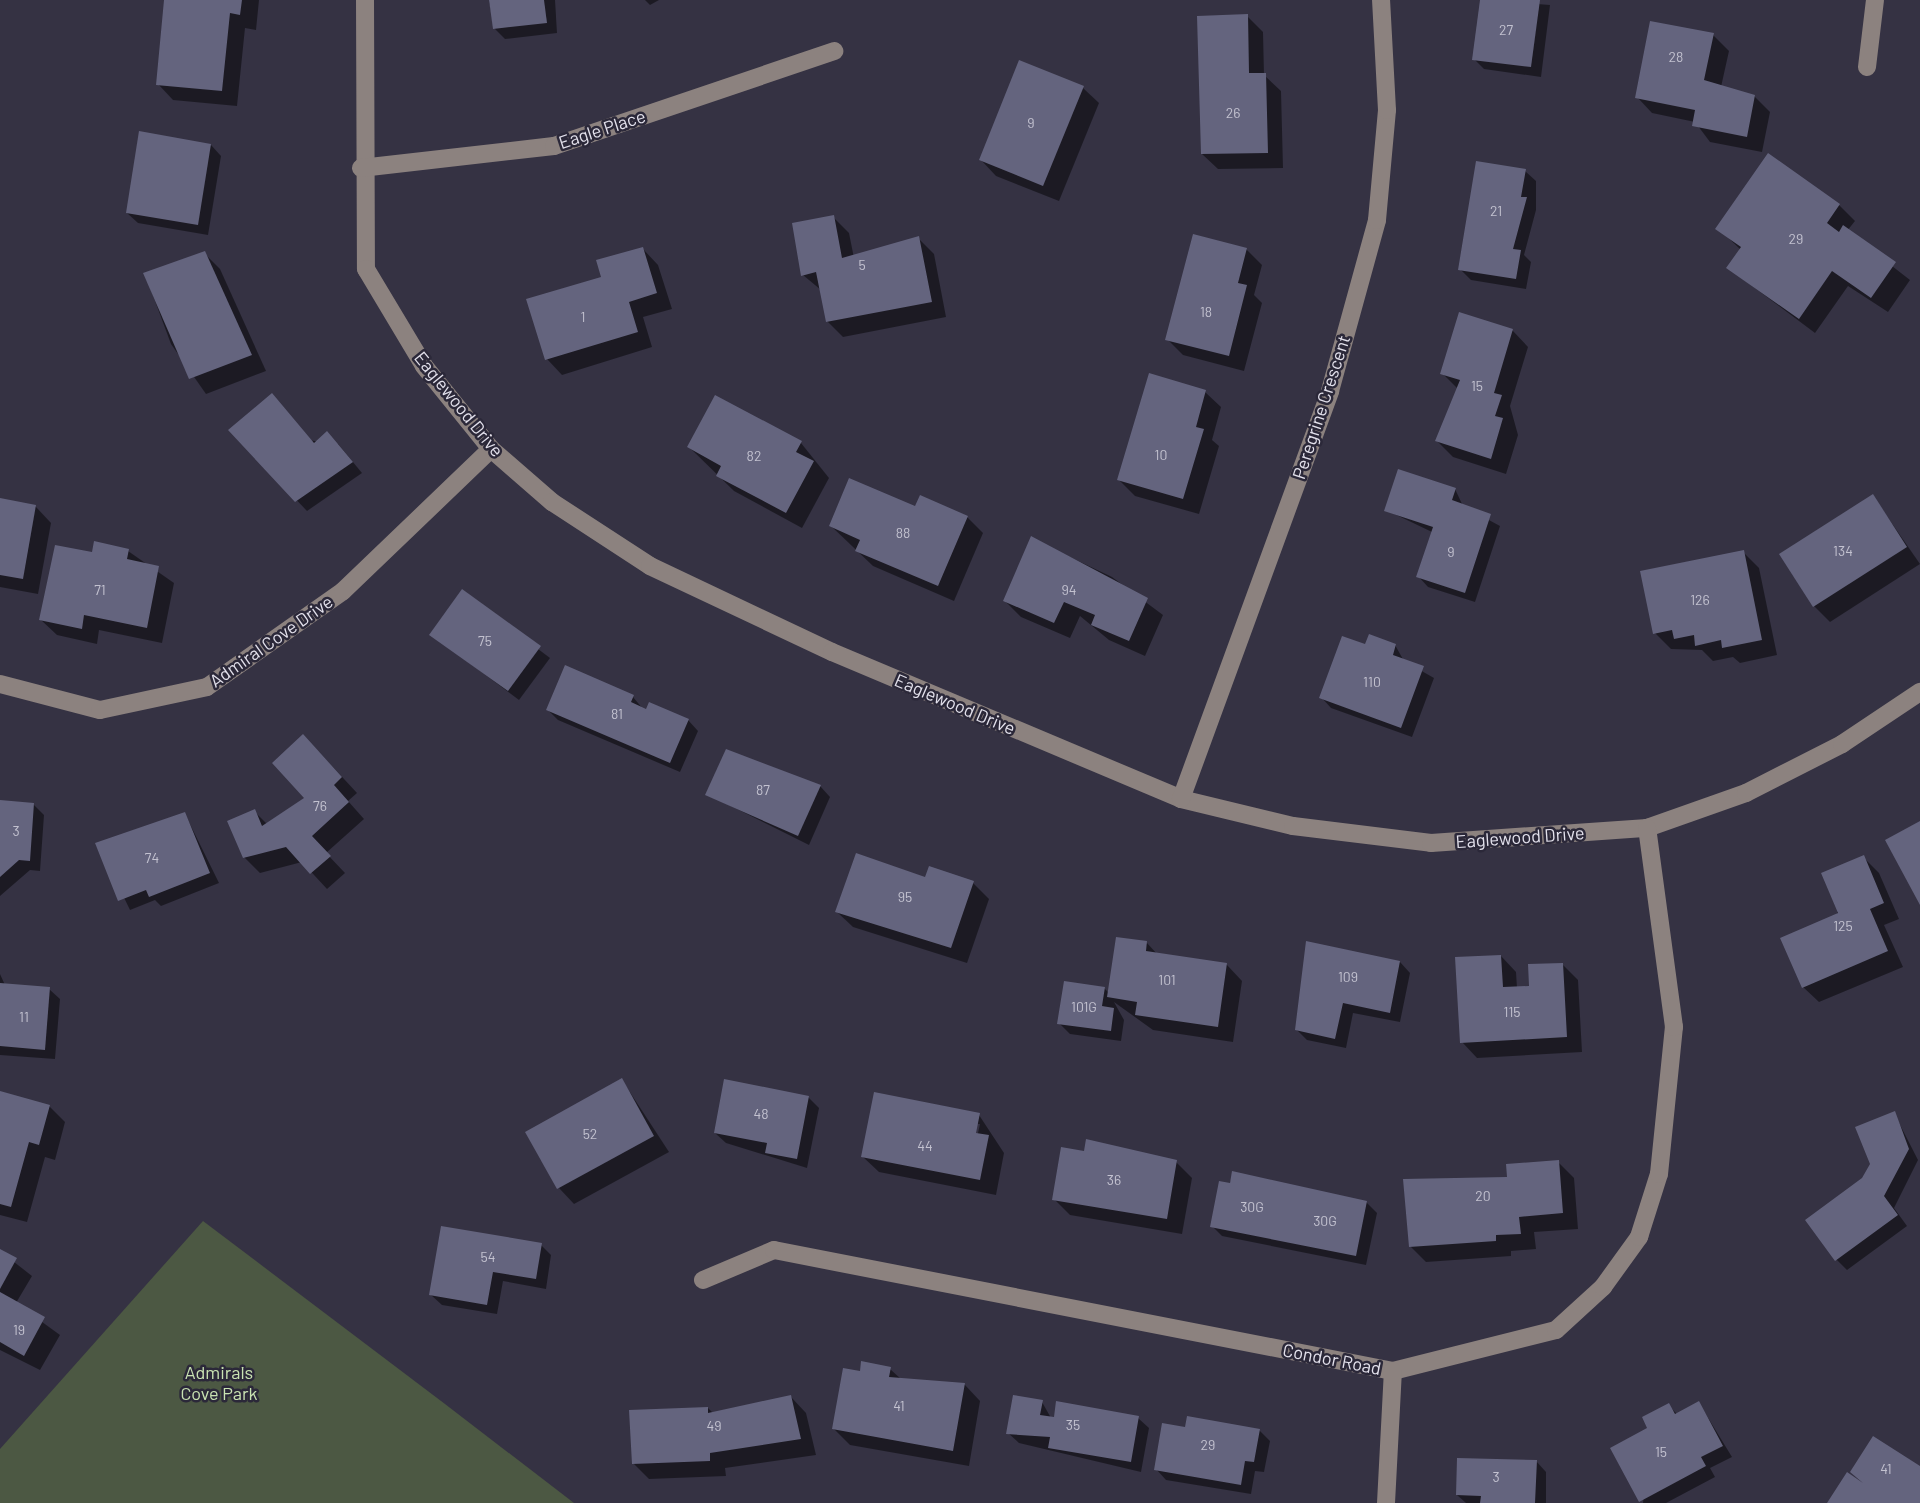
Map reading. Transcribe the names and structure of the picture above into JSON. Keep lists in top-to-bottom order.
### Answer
{
  "streets": {
    "street": [
      "Eagle Place",
      "Eaglewood Drive",
      "Peregrine Crescent",
      "Admiral Cove Drive",
      "Condor Road"
    ]
  },
  "crossings": [
    ["Eagle Place", "Eaglewood Drive"],
    ["Eaglewood Drive", "Peregrine Crescent"],
    ["Eaglewood Drive", "Admiral Cove Drive"],
    ["Eaglewood Drive", "Condor Road"]
  ],
  "parks": ["Admirals Cove Park"],
  "house_numbers": [
    "27",
    "28",
    "26",
    "9",
    "21",
    "29",
    "5",
    "18",
    "1",
    "15",
    "10",
    "82",
    "88",
    "134",
    "9",
    "71",
    "94",
    "126",
    "75",
    "110",
    "81",
    "87",
    "76",
    "3",
    "74",
    "95",
    "125",
    "109",
    "101",
    "101G",
    "115",
    "11",
    "48",
    "52",
    "44",
    "36",
    "20",
    "30G",
    "30G",
    "54",
    "19",
    "41",
    "35",
    "49",
    "29",
    "15",
    "41",
    "3"
  ]
}
